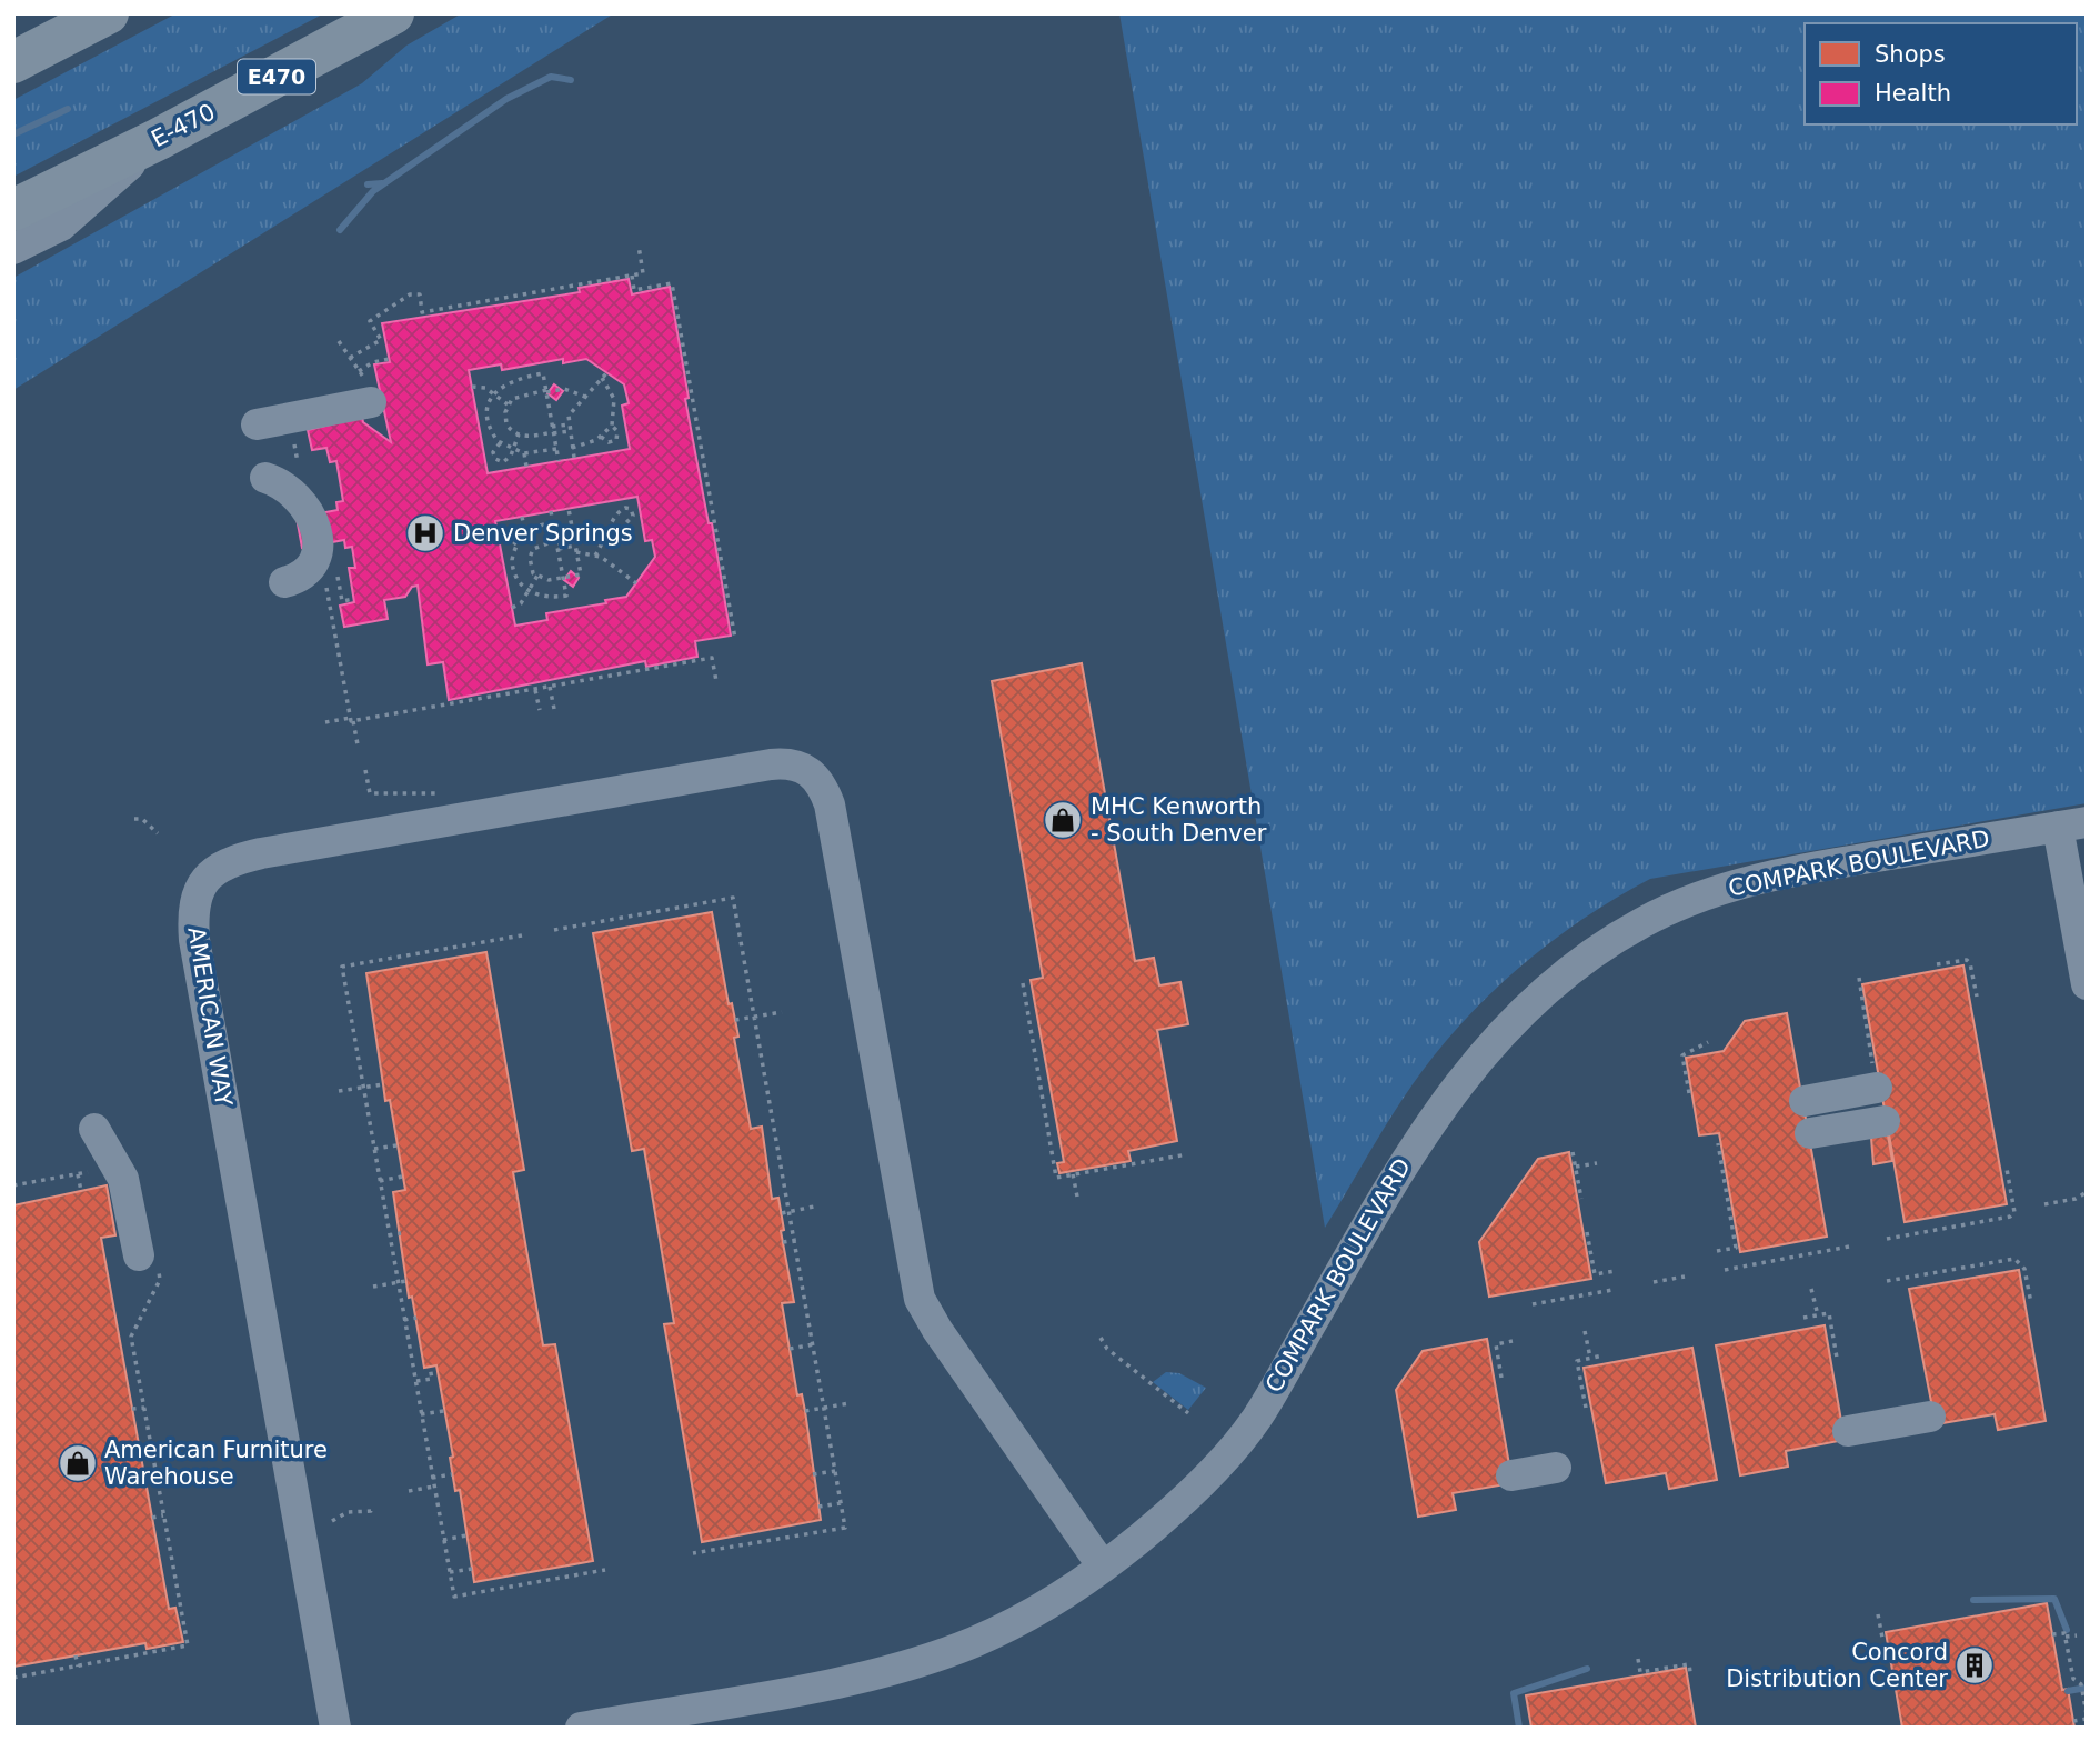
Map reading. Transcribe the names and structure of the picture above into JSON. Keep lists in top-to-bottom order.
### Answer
{
  "streets": {
    "highway": ["E470", "E-470"],
    "street": ["COMPARK BOULEVARD", "AMERICAN WAY"]
  },
  "crossings": [
    ["COMPARK BOULEVARD", "AMERICAN WAY"]
  ],
  "places": {
    "hospital": ["Denver Springs"],
    "shop": ["MHC Kenworth - South Denver", "American Furniture Warehouse"],
    "building": ["Concord Distribution Center"]
  },
  "legend": ["Shops", "Health"]
}
